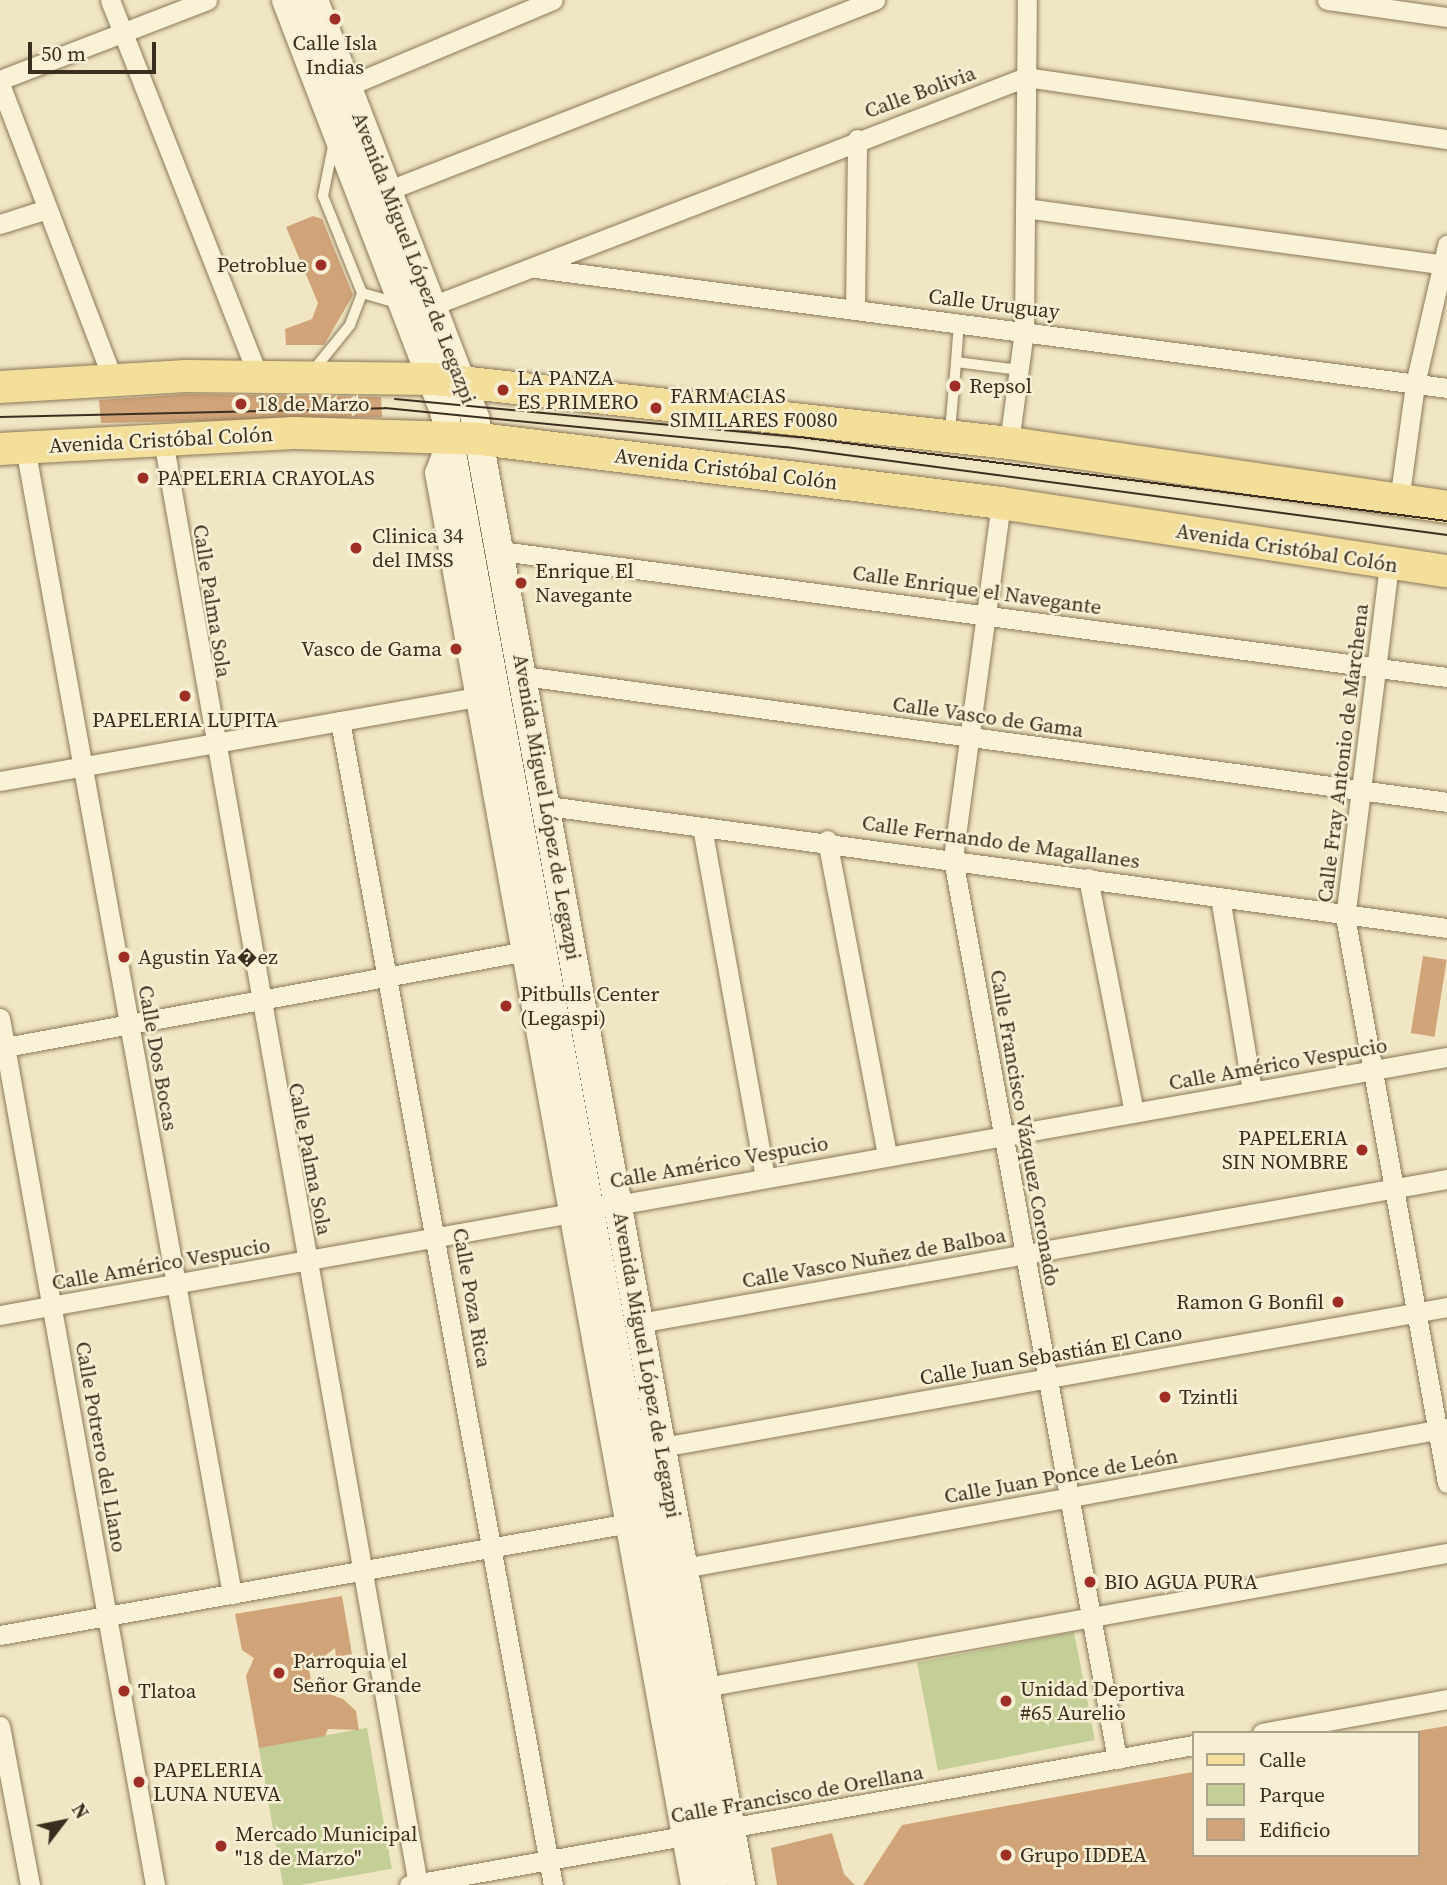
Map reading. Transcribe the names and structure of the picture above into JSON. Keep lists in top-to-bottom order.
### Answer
{
  "streets": {
    "main road": ["Avenida Miguel López de Legazpi", "Avenida Cristóbal Colón"],
    "street": [
      "Calle Bolivia",
      "Calle Uruguay",
      "Calle Enrique el Navegante",
      "Calle Palma Sola",
      "Calle Vasco de Gama",
      "Calle Fray Antonio de Marchena",
      "Calle Fernando de Magallanes",
      "Calle Dos Bocas",
      "Calle Américo Vespucio",
      "Calle Francisco Vázquez Coronado",
      "Calle Vasco Nuñez de Balboa",
      "Calle Poza Rica",
      "Calle Juan Sebastián El Cano",
      "Calle Potrero del Llano",
      "Calle Juan Ponce de León",
      "Calle Francisco de Orellana"
    ]
  },
  "crossings": [
    ["Calle Bolivia", "Avenida Miguel López de Legazpi"],
    ["Calle Bolivia", "Calle Uruguay"],
    ["Avenida Miguel López de Legazpi", "Avenida Cristóbal Colón"],
    ["Avenida Miguel López de Legazpi", "Calle Enrique el Navegante"],
    ["Avenida Miguel López de Legazpi", "Calle Vasco de Gama"],
    ["Avenida Miguel López de Legazpi", "Calle Fernando de Magallanes"],
    ["Avenida Miguel López de Legazpi", "Calle Américo Vespucio"],
    ["Avenida Miguel López de Legazpi", "Calle Vasco Nuñez de Balboa"],
    ["Avenida Miguel López de Legazpi", "Calle Juan Sebastián El Cano"],
    ["Avenida Miguel López de Legazpi", "Calle Juan Ponce de León"],
    ["Avenida Miguel López de Legazpi", "Calle Francisco de Orellana"],
    ["Avenida Cristóbal Colón", "Calle Palma Sola"],
    ["Avenida Cristóbal Colón", "Calle Fray Antonio de Marchena"],
    ["Avenida Cristóbal Colón", "Calle Dos Bocas"],
    ["Avenida Cristóbal Colón", "Calle Francisco Vázquez Coronado"],
    ["Calle Enrique el Navegante", "Calle Fray Antonio de Marchena"],
    ["Calle Enrique el Navegante", "Calle Francisco Vázquez Coronado"],
    ["Calle Palma Sola", "Calle Américo Vespucio"],
    ["Calle Palma Sola", "Calle Francisco de Orellana"],
    ["Calle Vasco de Gama", "Calle Fray Antonio de Marchena"],
    ["Calle Vasco de Gama", "Calle Francisco Vázquez Coronado"],
    ["Calle Fray Antonio de Marchena", "Calle Fernando de Magallanes"],
    ["Calle Fray Antonio de Marchena", "Calle Américo Vespucio"],
    ["Calle Fray Antonio de Marchena", "Calle Vasco Nuñez de Balboa"],
    ["Calle Fray Antonio de Marchena", "Calle Juan Sebastián El Cano"],
    ["Calle Fray Antonio de Marchena", "Calle Juan Ponce de León"],
    ["Calle Fernando de Magallanes", "Calle Francisco Vázquez Coronado"],
    ["Calle Dos Bocas", "Calle Américo Vespucio"],
    ["Calle Américo Vespucio", "Calle Francisco Vázquez Coronado"],
    ["Calle Américo Vespucio", "Calle Poza Rica"],
    ["Calle Américo Vespucio", "Calle Potrero del Llano"],
    ["Calle Francisco Vázquez Coronado", "Calle Vasco Nuñez de Balboa"],
    ["Calle Francisco Vázquez Coronado", "Calle Juan Sebastián El Cano"],
    ["Calle Francisco Vázquez Coronado", "Calle Juan Ponce de León"],
    ["Calle Francisco Vázquez Coronado", "Calle Francisco de Orellana"],
    ["Calle Poza Rica", "Calle Francisco de Orellana"]
  ],
  "places": [
    "Calle Isla Indias",
    "Petroblue",
    "Repsol",
    "LA PANZA ES PRIMERO",
    "18 de Marzo",
    "FARMACIAS SIMILARES F0080",
    "PAPELERIA CRAYOLAS",
    "Clinica 34 del IMSS",
    "Enrique El Navegante",
    "Vasco de Gama",
    "PAPELERIA LUPITA",
    "Agustin Ya�ez",
    "Pitbulls Center (Legaspi)",
    "PAPELERIA SIN NOMBRE",
    "Ramon G Bonfil",
    "Tzintli",
    "BIO AGUA PURA",
    "Parroquia el Señor Grande",
    "Tlatoa",
    "Unidad Deportiva #65 Aurelio",
    "PAPELERIA LUNA NUEVA",
    "Mercado Municipal \"18 de Marzo\"",
    "Grupo IDDEA"
  ],
  "legend": ["Calle", "Parque", "Edificio"],
  "scale_bar": "50 m",
  "north": "top right"
}
